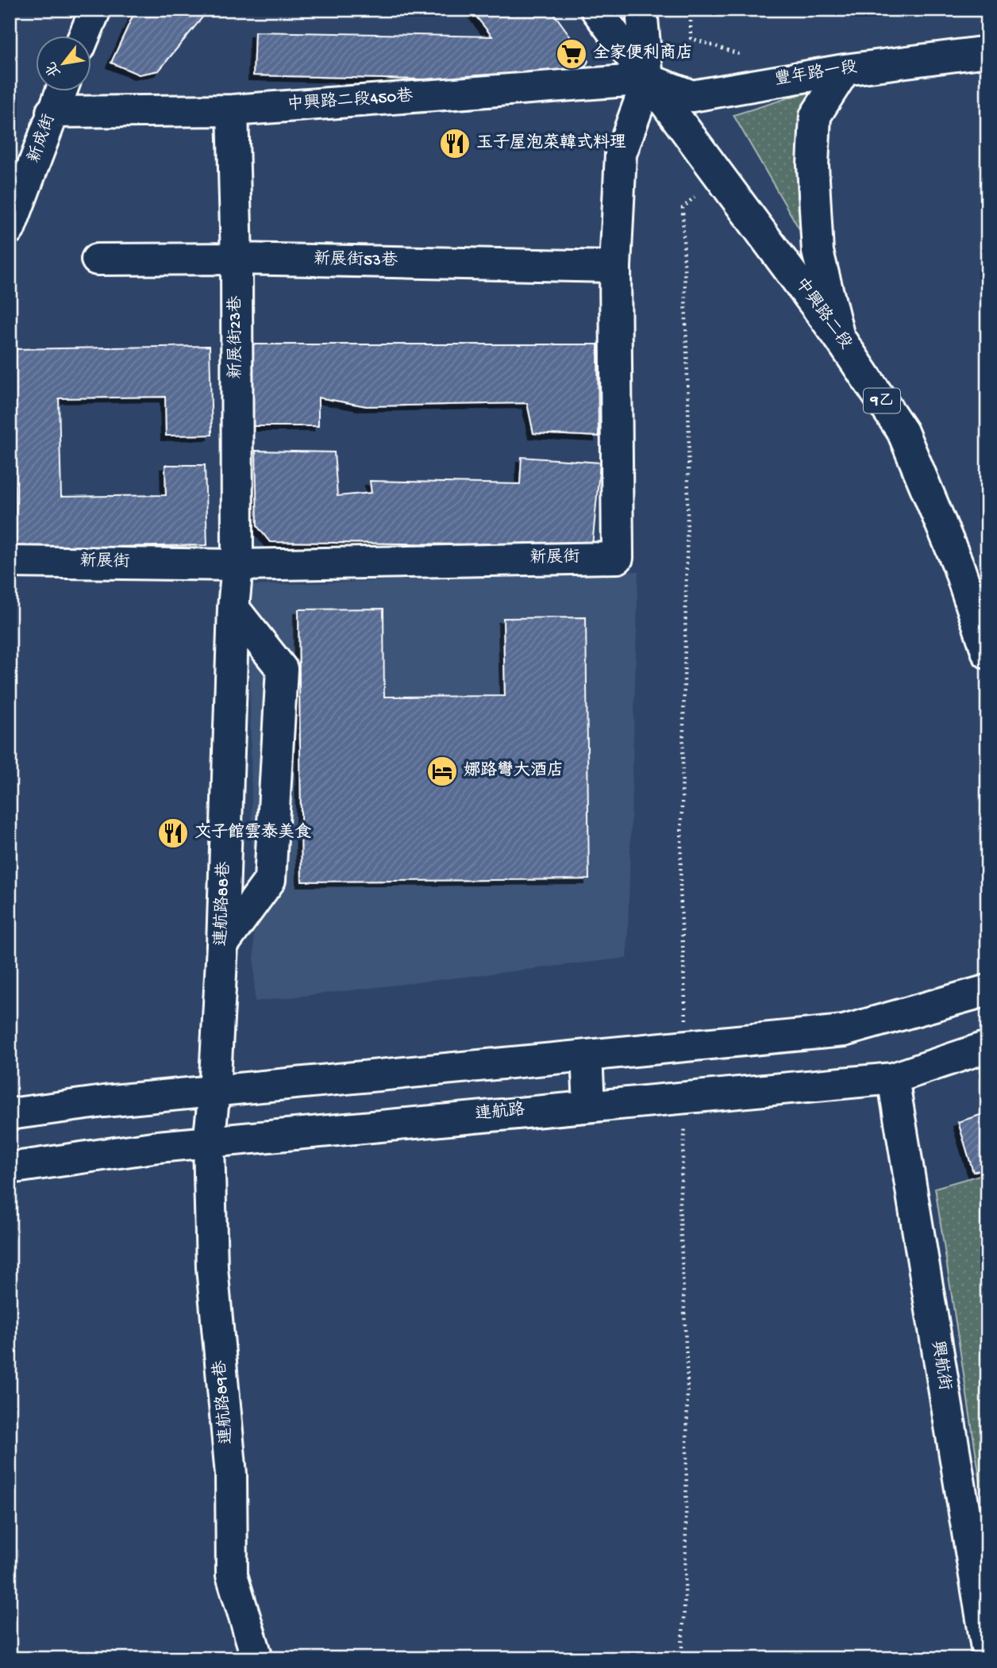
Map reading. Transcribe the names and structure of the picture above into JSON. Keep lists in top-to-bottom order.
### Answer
{
  "streets": {
    "street": [
      "豐年路一段",
      "中興路二段450巷",
      "新成街",
      "新展街53巷",
      "中興路二段",
      "新展街23巷",
      "9乙",
      "新展街",
      "連航路88巷",
      "連航路",
      "興航街",
      "連航路89巷"
    ]
  },
  "crossings": [
    ["豐年路一段", "中興路二段450巷"],
    ["豐年路一段", "中興路二段"],
    ["豐年路一段", "新展街"],
    ["中興路二段450巷", "新成街"],
    ["中興路二段450巷", "中興路二段"],
    ["中興路二段450巷", "新展街23巷"],
    ["中興路二段450巷", "新展街"],
    ["新展街53巷", "新展街23巷"],
    ["新展街53巷", "新展街"],
    ["中興路二段", "新展街"],
    ["新展街23巷", "新展街"],
    ["新展街23巷", "連航路88巷"],
    ["新展街", "連航路88巷"],
    ["連航路88巷", "連航路"],
    ["連航路88巷", "連航路89巷"],
    ["連航路", "興航街"],
    ["連航路", "連航路89巷"]
  ],
  "places": {
    "supermarket": ["全家便利商店"],
    "restaurant": ["玉子屋泡菜韓式料理", "文子館雲泰美食"],
    "hotel": ["娜路彎大酒店"]
  },
  "north": "bottom left"
}
